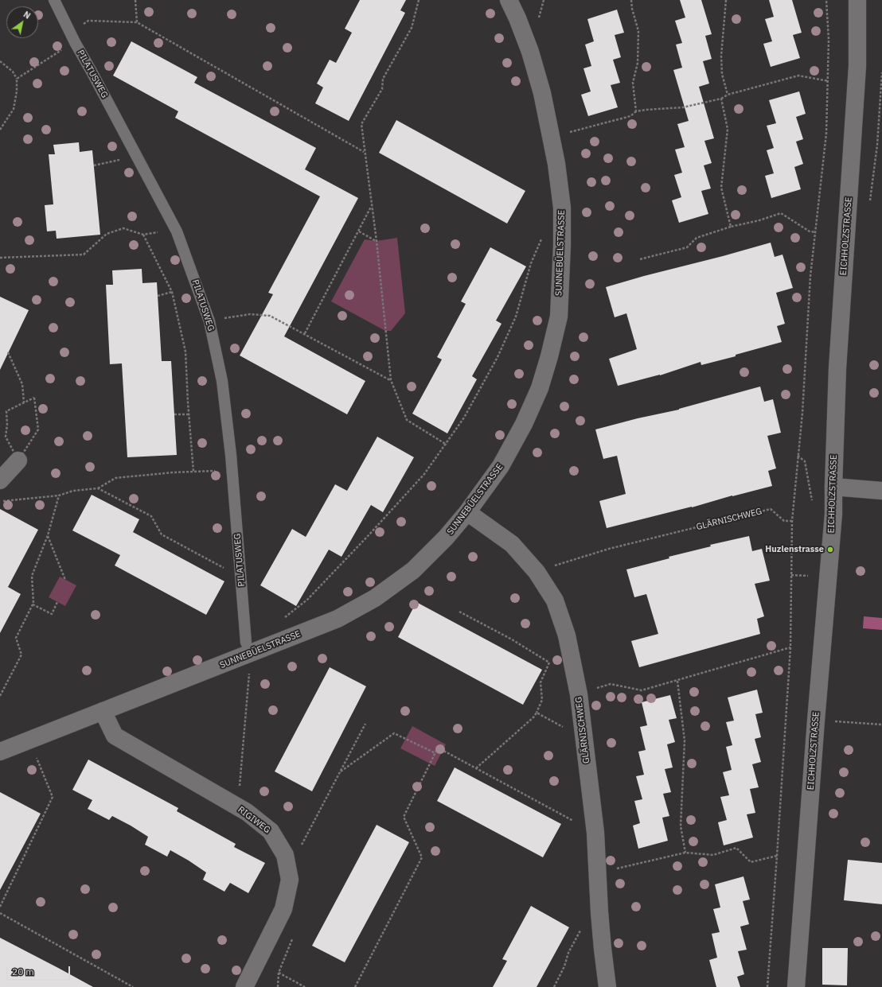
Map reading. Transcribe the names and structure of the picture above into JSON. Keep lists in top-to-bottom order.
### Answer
{
  "streets": {
    "street": [
      "EICHHOLZSTRASSE",
      "SUNNEBÜELSTRASSE",
      "GLÄRNISCHWEG",
      "RIGIWEG"
    ],
    "lane": ["PILATUSWEG"]
  },
  "crossings": [
    ["SUNNEBÜELSTRASSE", "GLÄRNISCHWEG"],
    ["SUNNEBÜELSTRASSE", "RIGIWEG"]
  ],
  "places": ["Huzlenstrasse"],
  "scale_bar": "20 m",
  "north": "top right"
}
